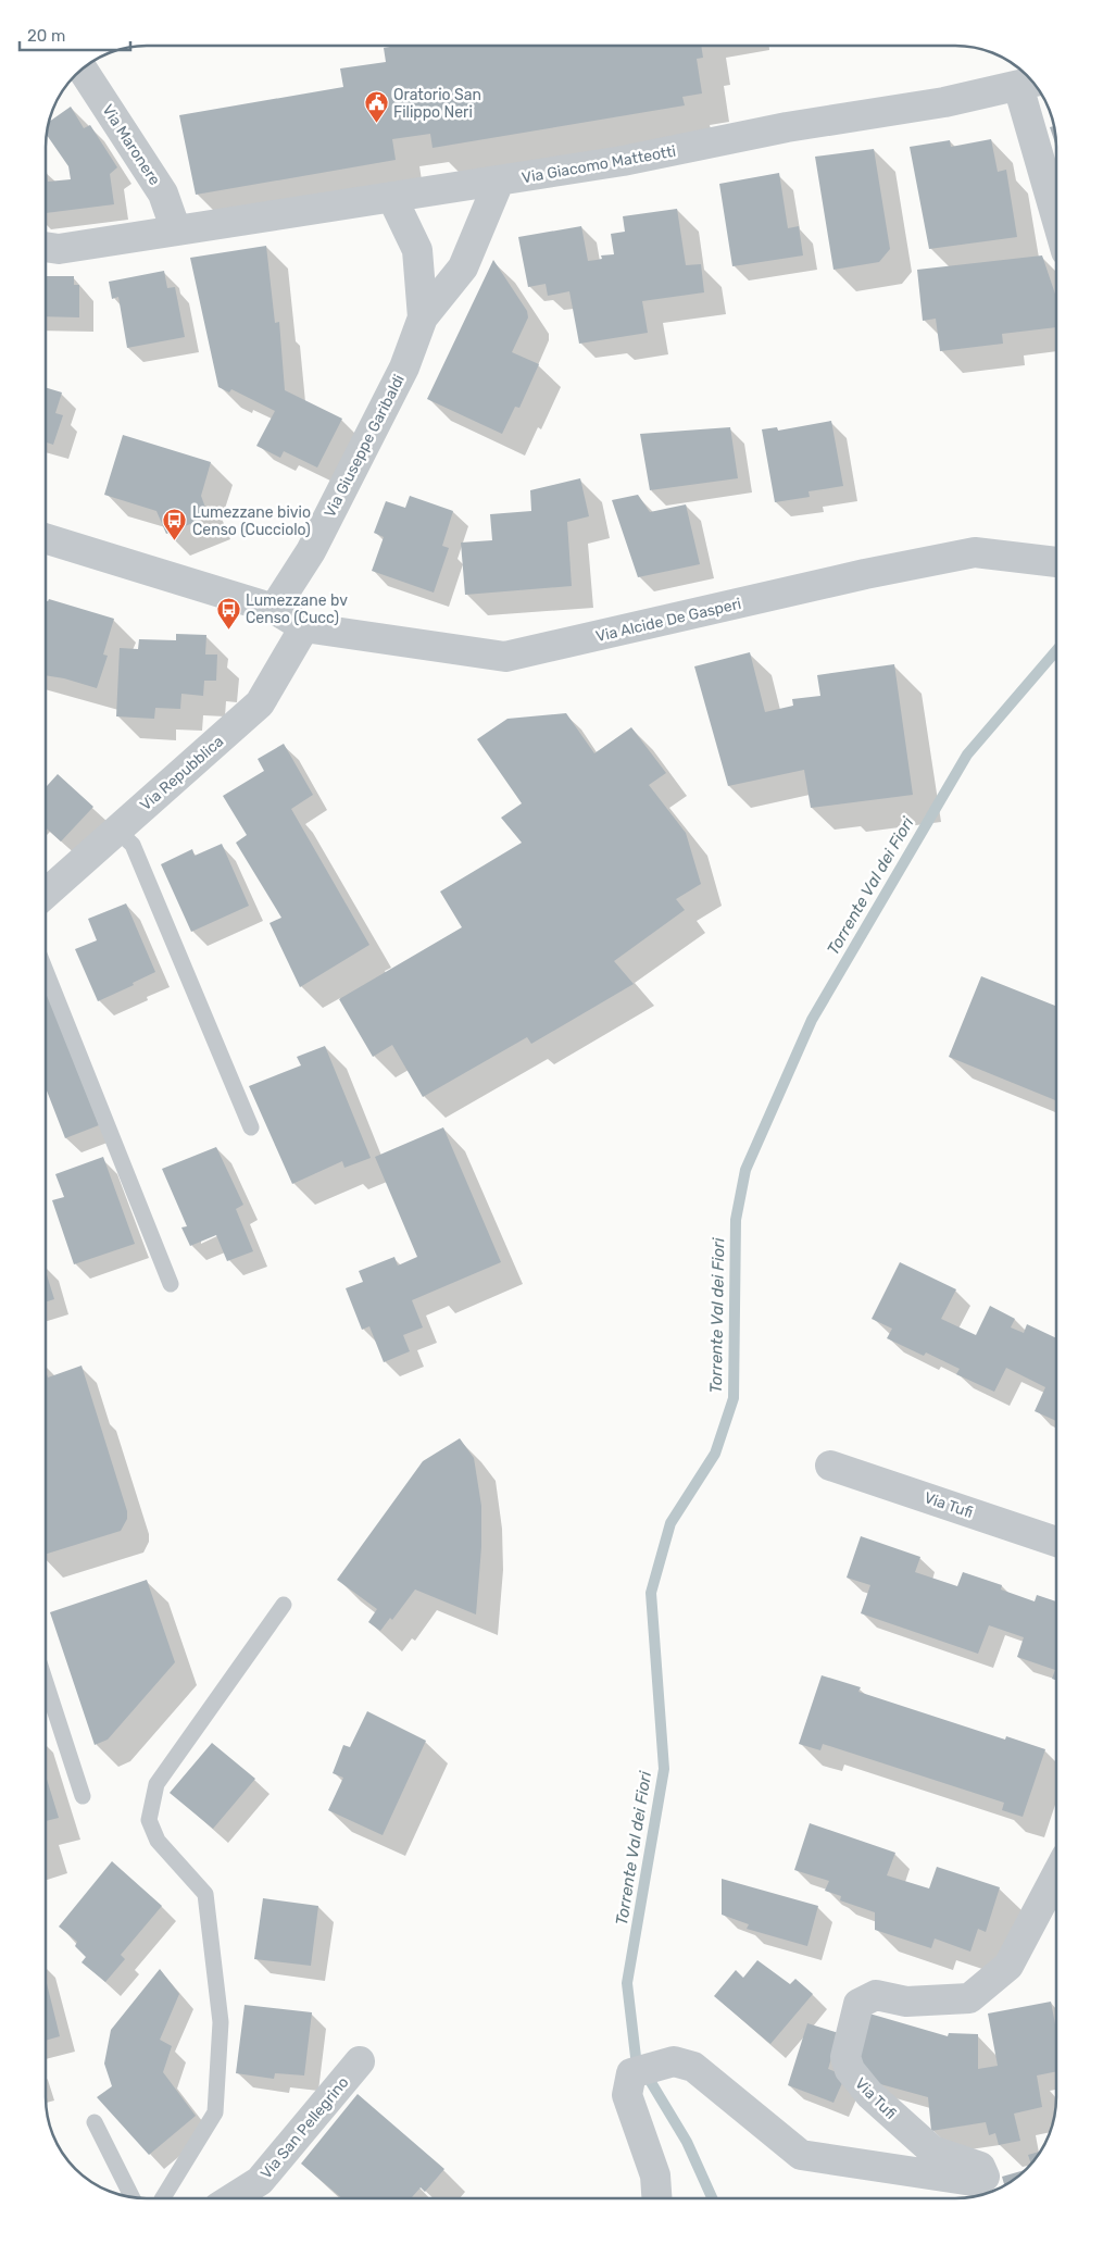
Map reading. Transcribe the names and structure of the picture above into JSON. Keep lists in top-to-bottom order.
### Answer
{
  "streets": {
    "street": [
      "Via Maronere",
      "Via Giacomo Matteotti",
      "Via Giuseppe Garibaldi",
      "Via Alcide De Gasperi",
      "Via Repubblica",
      "Via Tufi",
      "Via San Pellegrino"
    ]
  },
  "crossings": [
    ["Via Maronere", "Via Giacomo Matteotti"],
    ["Via Giacomo Matteotti", "Via Giuseppe Garibaldi"],
    ["Via Giuseppe Garibaldi", "Via Alcide De Gasperi"],
    ["Via Alcide De Gasperi", "Via Repubblica"]
  ],
  "water": ["Torrente Val dei Fiori"],
  "places": {
    "public building": ["Oratorio San Filippo Neri"],
    "bus stop": ["Lumezzane bivio Censo (Cucciolo)", "Lumezzane bv Censo (Cucc)"]
  },
  "scale_bar": "20 m"
}
